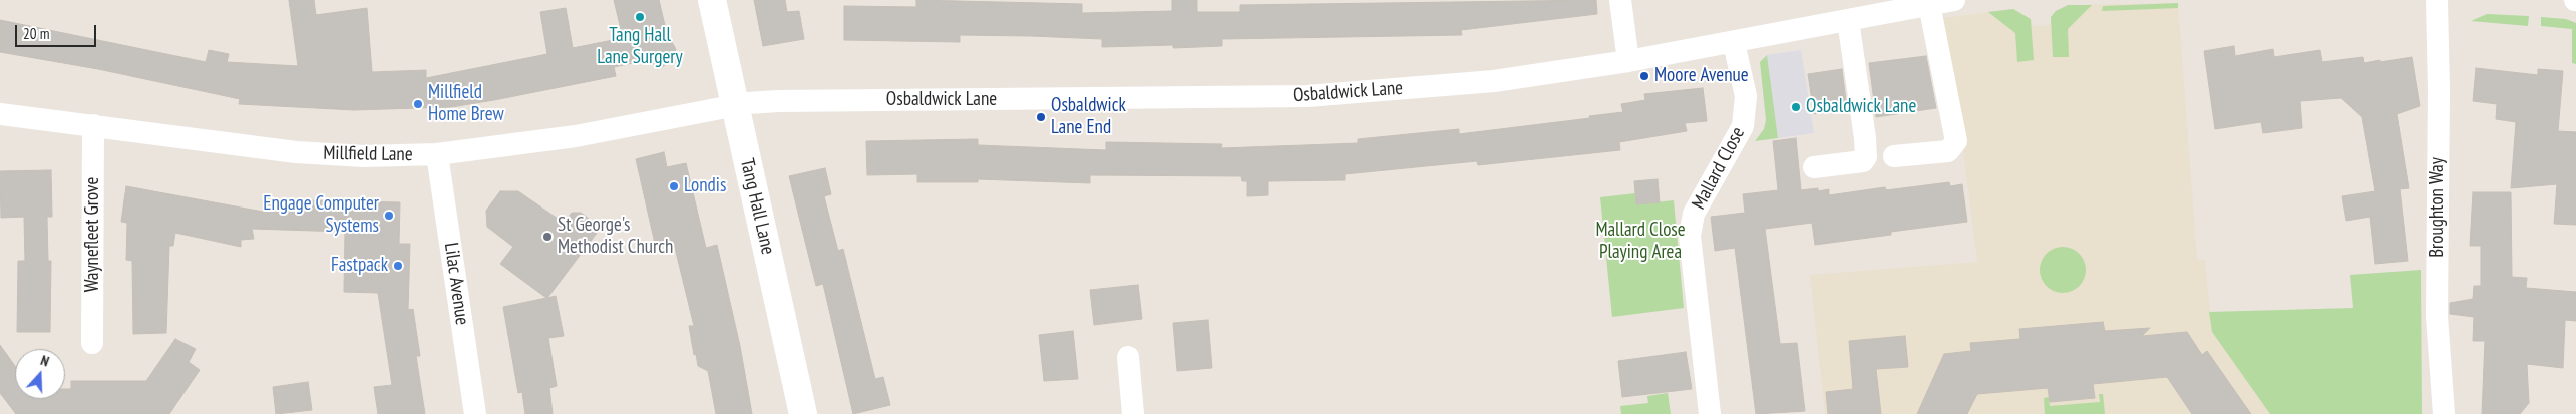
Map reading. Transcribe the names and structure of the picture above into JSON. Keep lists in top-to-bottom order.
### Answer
{
  "streets": {
    "street": [
      "Osbaldwick Lane",
      "Millfield Lane",
      "Mallard Close",
      "Tang Hall Lane",
      "Broughton Way",
      "Waynefleet Grove",
      "Lilac Avenue"
    ]
  },
  "crossings": [
    ["Osbaldwick Lane", "Millfield Lane"],
    ["Osbaldwick Lane", "Mallard Close"],
    ["Osbaldwick Lane", "Tang Hall Lane"],
    ["Millfield Lane", "Tang Hall Lane"],
    ["Millfield Lane", "Waynefleet Grove"],
    ["Millfield Lane", "Lilac Avenue"]
  ],
  "parks": ["Mallard Close Playing Area"],
  "places": [
    "Tang Hall Lane Surgery",
    "Moore Avenue",
    "Millfield Home Brew",
    "Osbaldwick Lane",
    "Osbaldwick Lane End",
    "Londis",
    "Engage Computer Systems",
    "St George's Methodist Church",
    "Fastpack"
  ],
  "scale_bar": "20 m",
  "north": "top"
}
